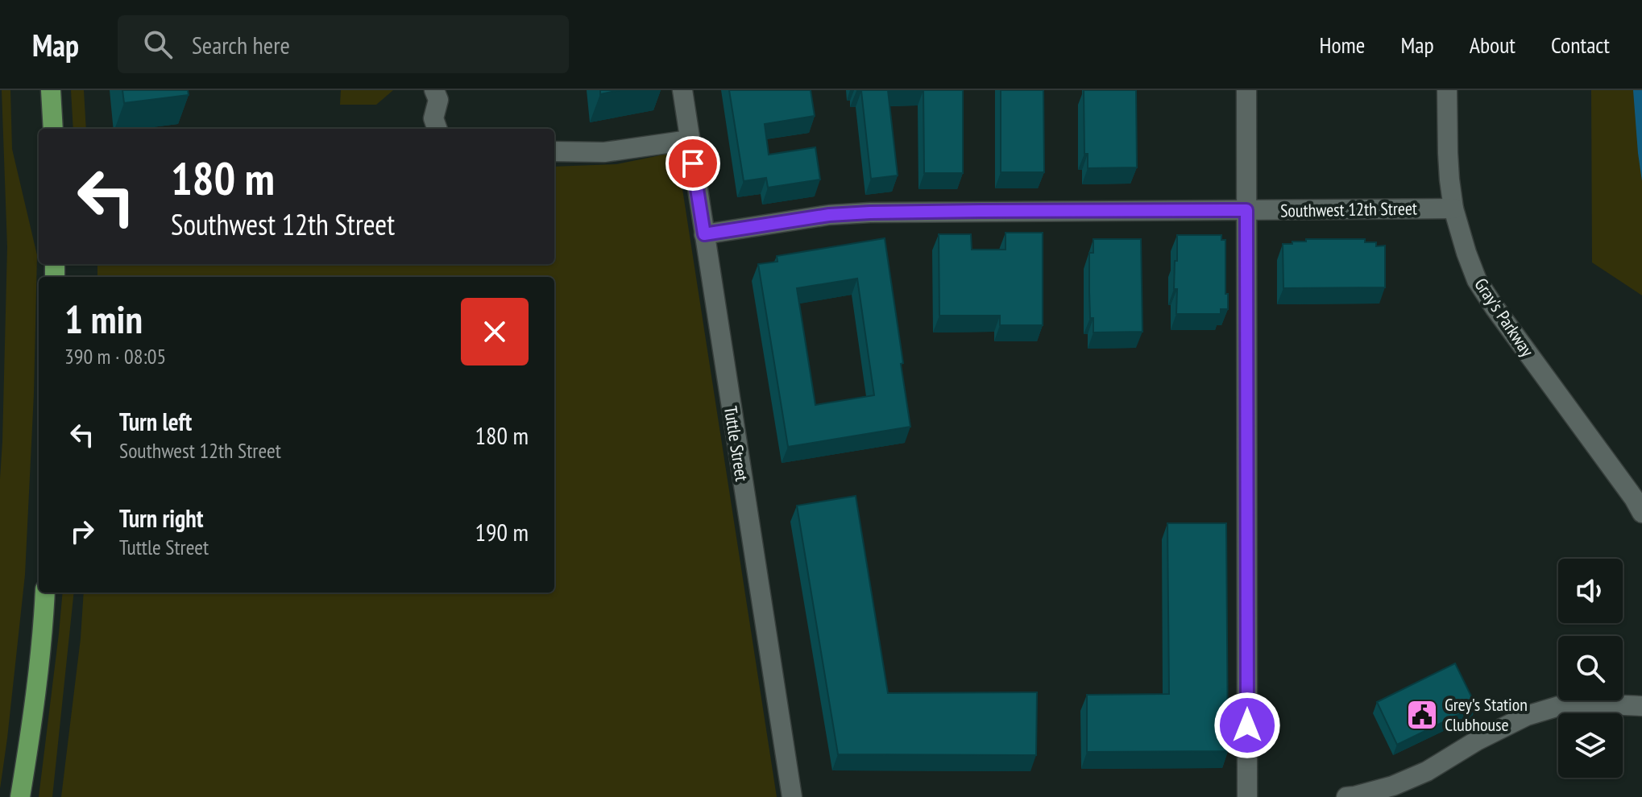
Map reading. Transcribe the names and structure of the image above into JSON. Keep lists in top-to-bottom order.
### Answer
{
  "streets": {
    "street": ["Southwest 12th Street", "Gray's Parkway", "Tuttle Street"]
  },
  "crossings": [
    ["Southwest 12th Street", "Gray's Parkway"],
    ["Southwest 12th Street", "Tuttle Street"]
  ],
  "places": {
    "public building": ["Grey's Station Clubhouse"]
  },
  "page": {
    "header": "Map",
    "search": "Search here",
    "nav": [
      "Home",
      "Map",
      "About",
      "Contact"
    ],
    "turn": ["180 m", "Southwest 12th Street"],
    "heading": ["1 min", "390 m · 08:05"],
    "list": [
      {
        "name": "Turn left",
        "note": "Southwest 12th Street",
        "value": "180 m"
      },
      {
        "name": "Turn right",
        "note": "Tuttle Street",
        "value": "190 m"
      }
    ]
  }
}
